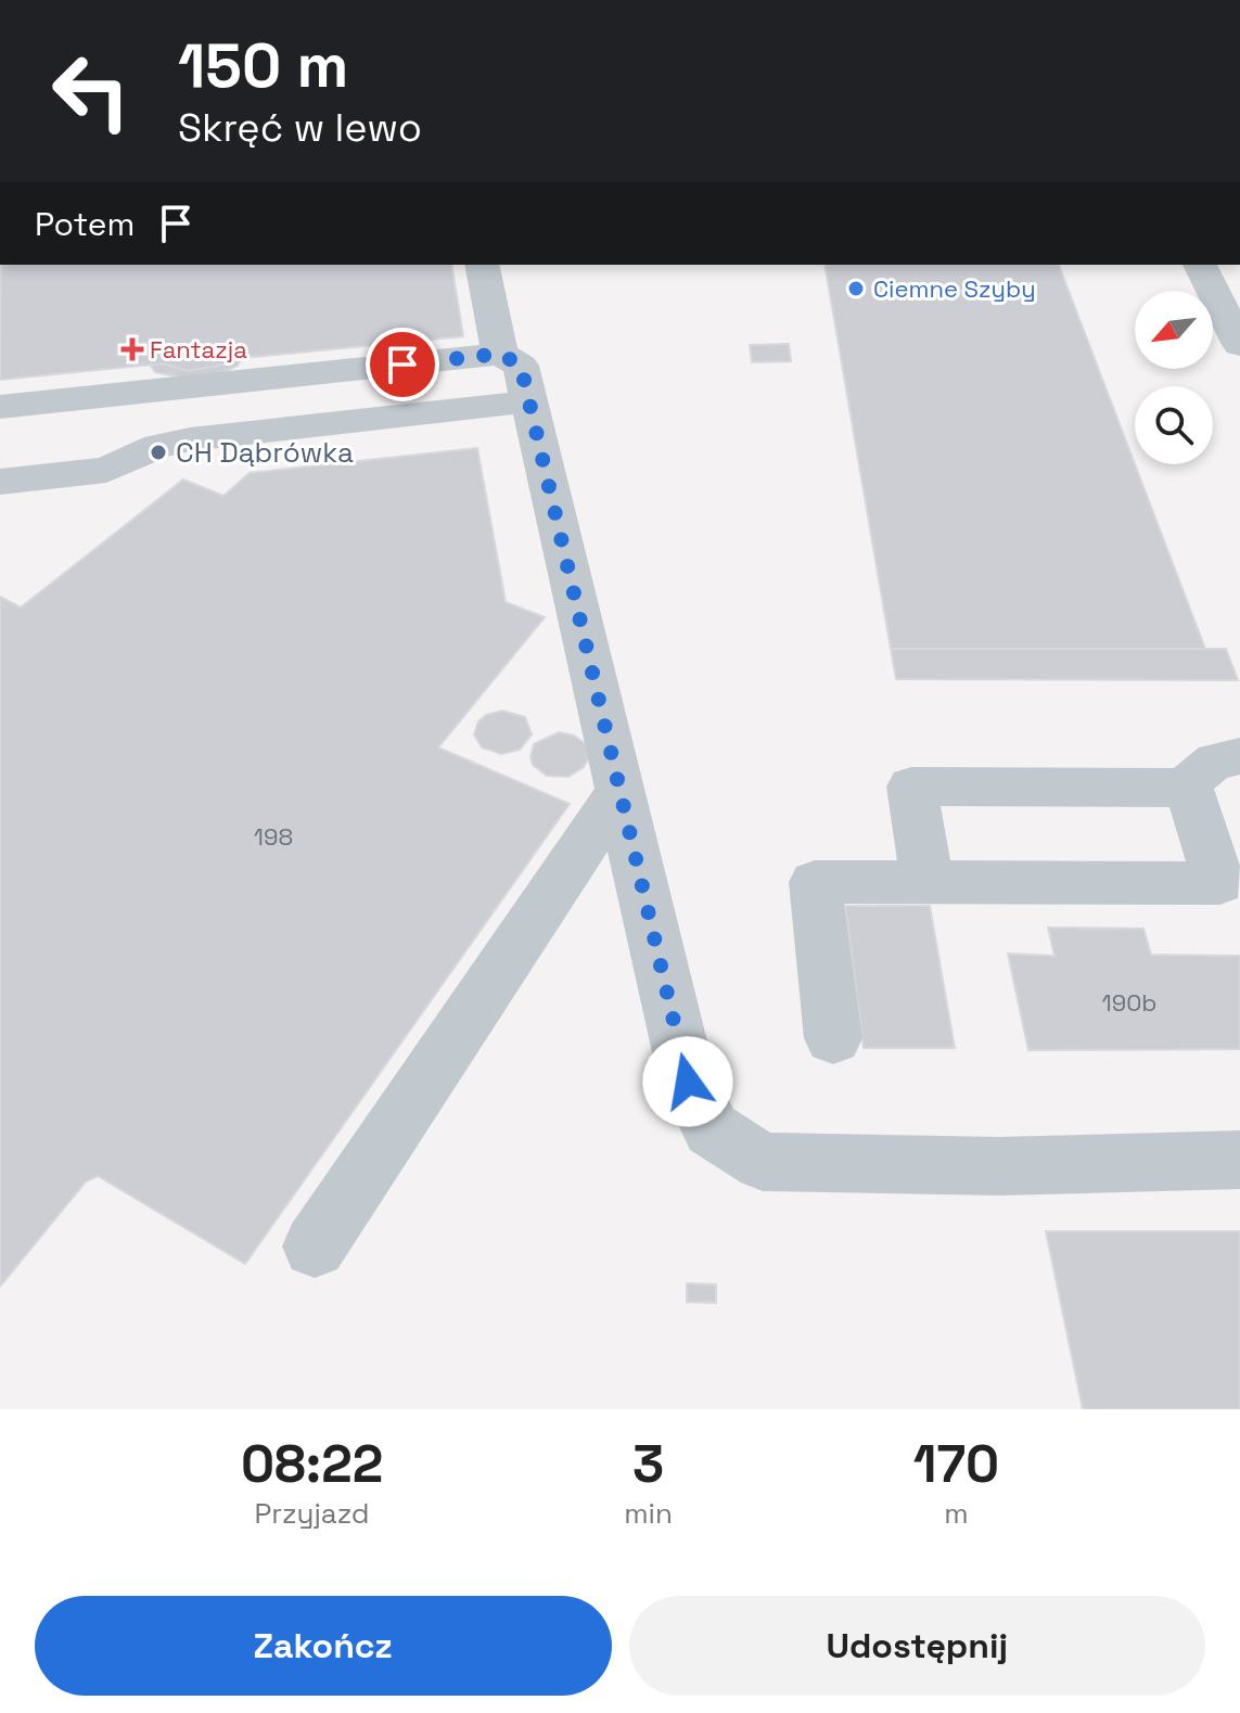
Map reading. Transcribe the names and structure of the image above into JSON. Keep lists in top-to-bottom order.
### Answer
{
  "places": {
    "other": ["Ciemne Szyby", "CH Dąbrówka"],
    "health": ["Fantazja"]
  },
  "house_numbers": ["198", "190b"],
  "north": "bottom left",
  "page": {
    "turn": ["150 m", "Skręć w lewo"],
    "then": "Potem",
    "eta": [
      "08:22",
      "Przyjazd",
      "3",
      "min",
      "170",
      "m"
    ],
    "buttons": ["Zakończ", "Udostępnij"]
  }
}
